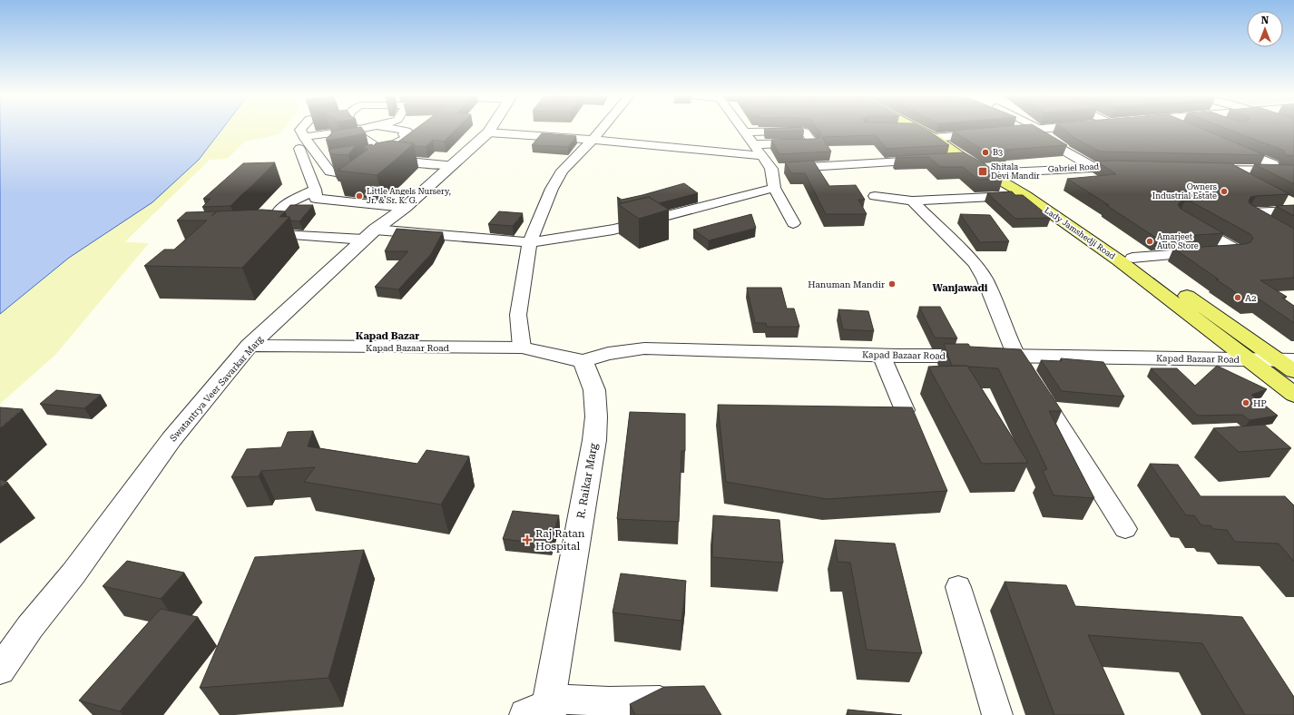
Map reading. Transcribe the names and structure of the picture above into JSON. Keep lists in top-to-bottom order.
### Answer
{
  "streets": {
    "main road": ["Lady Jamshedji Road"],
    "street": [
      "Gabriel Road",
      "Kapad Bazaar Road",
      "Swatantrya Veer Savarkar Marg",
      "R. Raikar Marg"
    ]
  },
  "crossings": [
    ["Gabriel Road", "Lady Jamshedji Road"],
    ["Lady Jamshedji Road", "Kapad Bazaar Road"],
    ["Kapad Bazaar Road", "Swatantrya Veer Savarkar Marg"],
    ["Kapad Bazaar Road", "R. Raikar Marg"]
  ],
  "districts": ["Wanjawadi", "Kapad Bazar"],
  "places": {
    "other": [
      "B3",
      "Owners Industrial Estate",
      "Little Angels Nursery, Jr. & Sr. K. G.",
      "Amarjeet Auto Store",
      "Hanuman Mandir",
      "A2",
      "HP"
    ],
    "transit": ["Shitala Devi Mandir"],
    "health": ["Raj Ratan Hospital"]
  },
  "north": "top"
}
